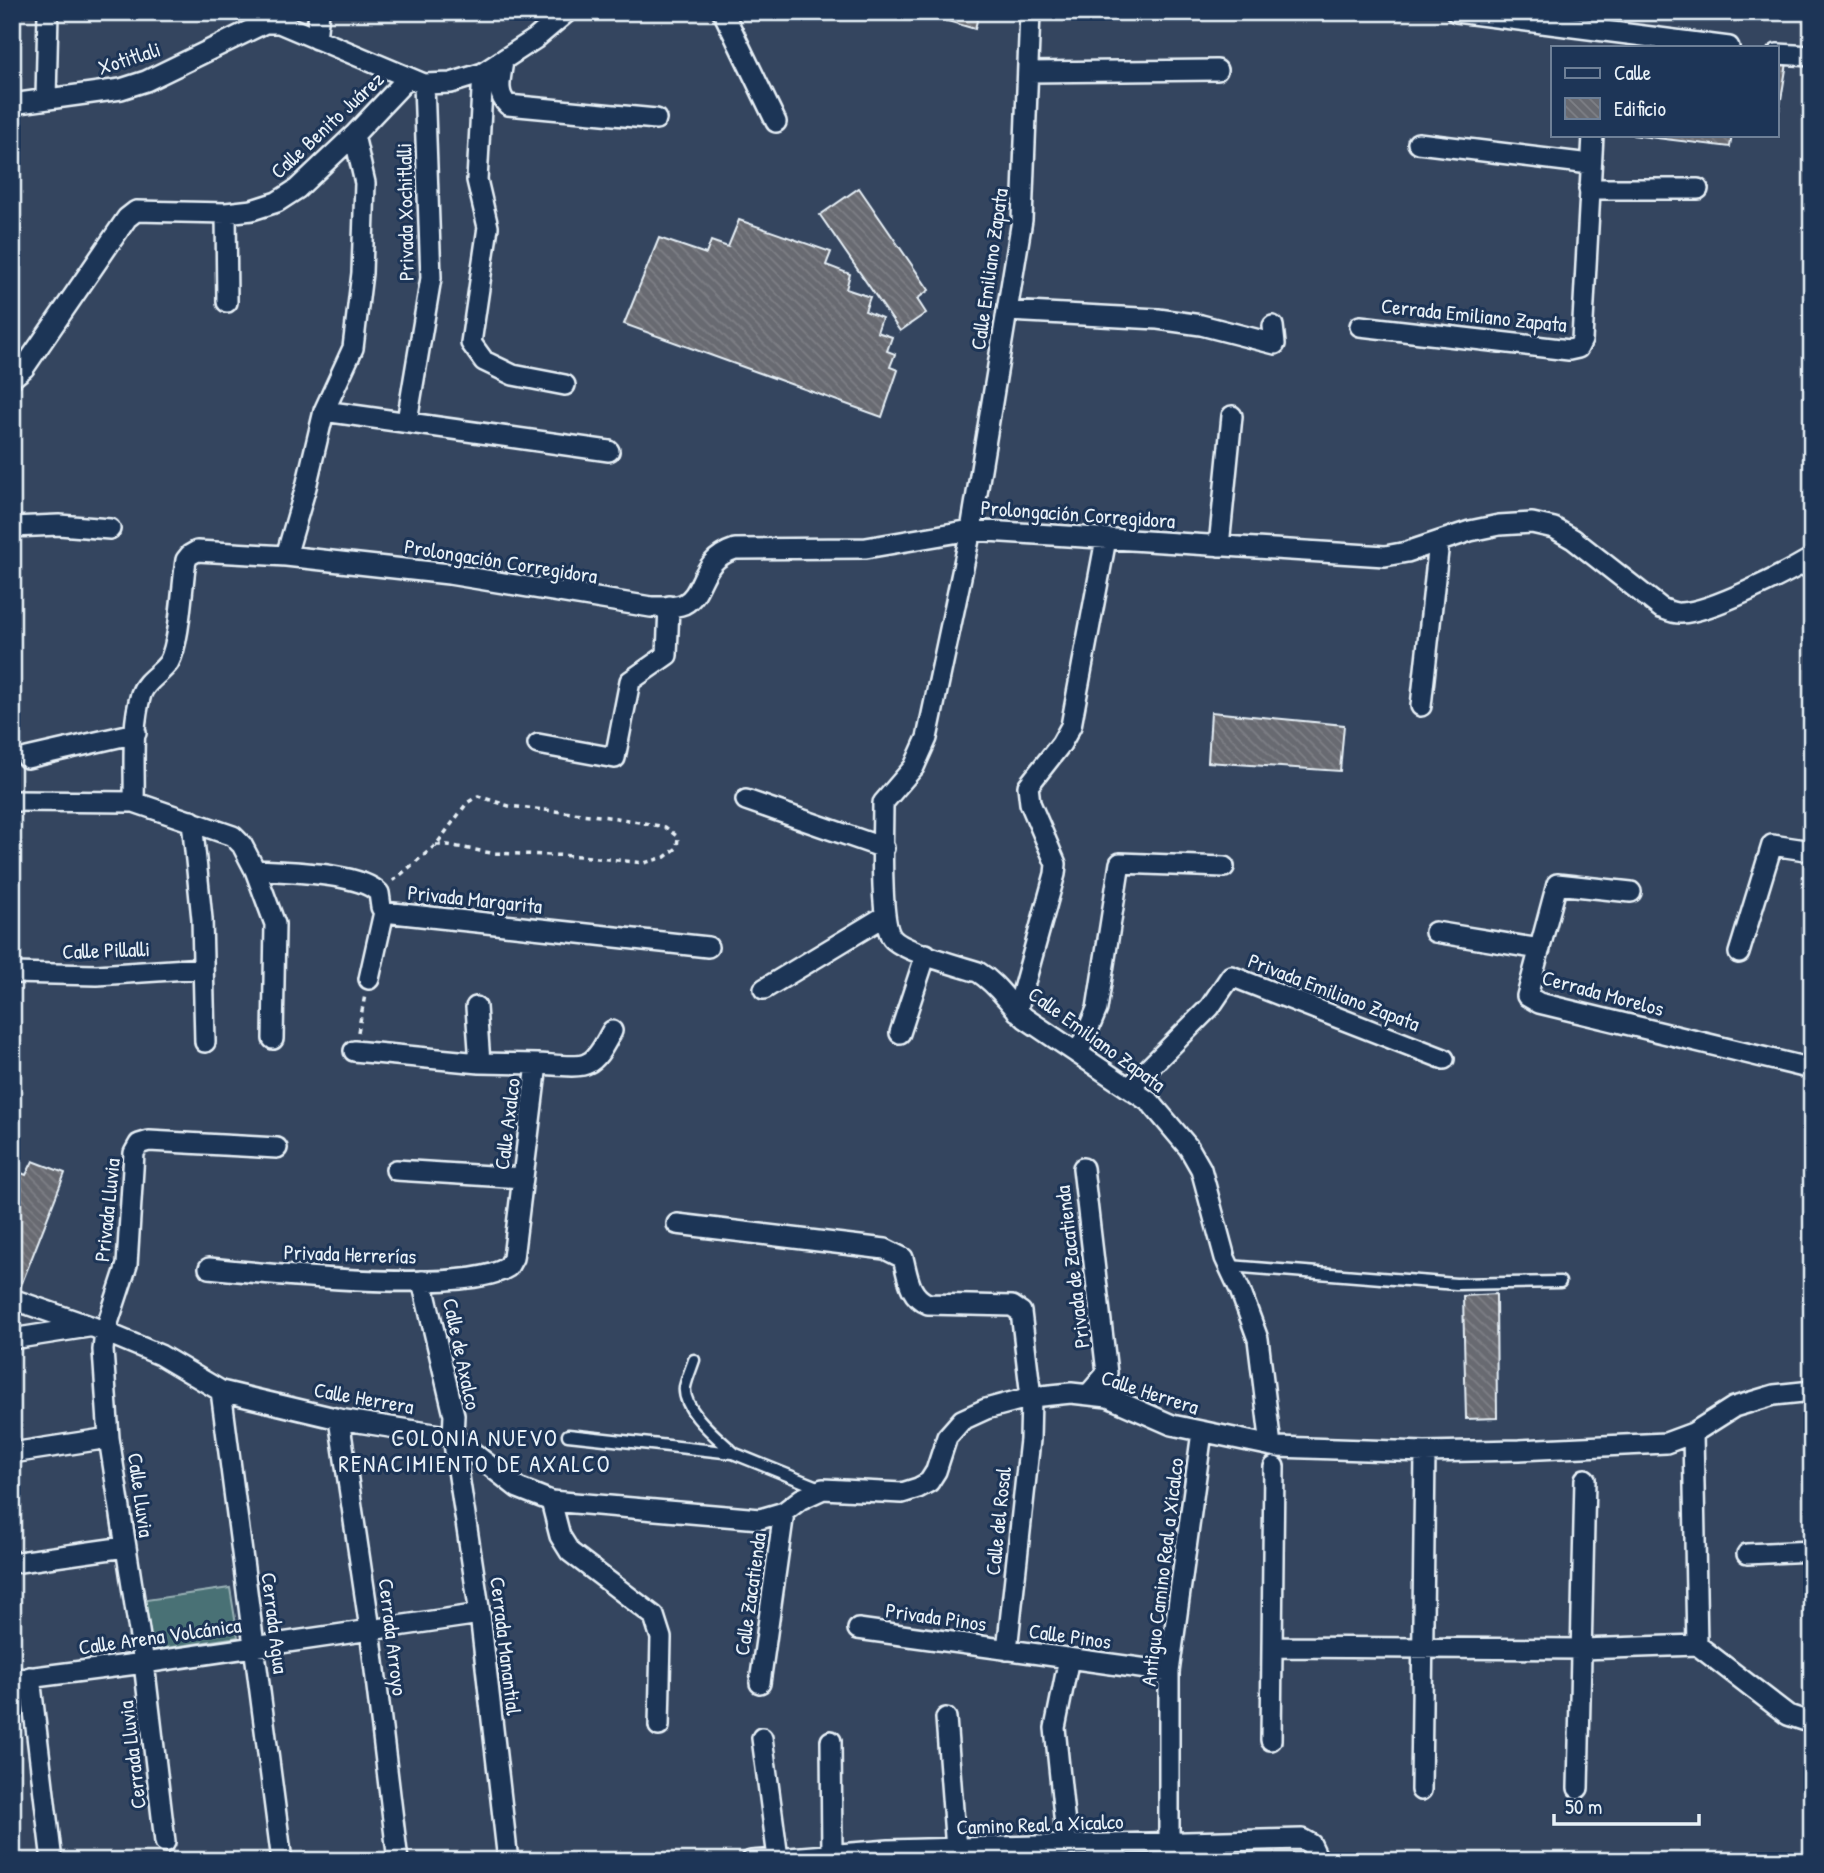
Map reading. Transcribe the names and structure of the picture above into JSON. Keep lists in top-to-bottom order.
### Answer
{
  "streets": {
    "street": [
      "Xotitlali",
      "Calle Benito Juárez",
      "Privada Xochitlalli",
      "Calle Emiliano Zapata",
      "Cerrada Emiliano Zapata",
      "Prolongación Corregidora",
      "Privada Margarita",
      "Calle Pillalli",
      "Privada Emiliano Zapata",
      "Cerrada Morelos",
      "Calle Axalco",
      "Privada Lluvia",
      "Privada Herrerías",
      "Privada de Zacatienda",
      "Calle de Axalco",
      "Calle Herrera",
      "Calle Lluvia",
      "Calle del Rosal",
      "Antiguo Camino Real a Xicalco",
      "Calle Zacatienda",
      "Privada Pinos",
      "Cerrada Agua",
      "Calle Arena Volcánica",
      "Calle Pinos",
      "Cerrada Arroyo",
      "Cerrada Manantial",
      "Cerrada Lluvia",
      "Camino Real a Xicalco"
    ]
  },
  "crossings": [
    ["Xotitlali", "Calle Benito Juárez"],
    ["Xotitlali", "Privada Xochitlalli"],
    ["Calle Benito Juárez", "Privada Xochitlalli"],
    ["Calle Emiliano Zapata", "Prolongación Corregidora"],
    ["Calle Emiliano Zapata", "Privada Emiliano Zapata"],
    ["Calle Emiliano Zapata", "Calle Herrera"],
    ["Calle Axalco", "Privada Herrerías"],
    ["Privada Lluvia", "Calle Herrera"],
    ["Privada Lluvia", "Calle Lluvia"],
    ["Privada Herrerías", "Calle de Axalco"],
    ["Privada de Zacatienda", "Calle Herrera"],
    ["Calle de Axalco", "Calle Herrera"],
    ["Calle de Axalco", "Cerrada Manantial"],
    ["Calle Herrera", "Calle Lluvia"],
    ["Calle Herrera", "Calle del Rosal"],
    ["Calle Herrera", "Antiguo Camino Real a Xicalco"],
    ["Calle Herrera", "Calle Zacatienda"],
    ["Calle Herrera", "Cerrada Agua"],
    ["Calle Herrera", "Cerrada Arroyo"],
    ["Calle Herrera", "Cerrada Manantial"],
    ["Calle Lluvia", "Calle Arena Volcánica"],
    ["Calle Lluvia", "Cerrada Lluvia"],
    ["Calle del Rosal", "Privada Pinos"],
    ["Calle del Rosal", "Calle Pinos"],
    ["Antiguo Camino Real a Xicalco", "Calle Pinos"],
    ["Antiguo Camino Real a Xicalco", "Camino Real a Xicalco"],
    ["Privada Pinos", "Calle Pinos"],
    ["Cerrada Agua", "Calle Arena Volcánica"],
    ["Calle Arena Volcánica", "Cerrada Arroyo"],
    ["Calle Arena Volcánica", "Cerrada Manantial"],
    ["Calle Arena Volcánica", "Cerrada Lluvia"]
  ],
  "districts": ["COLONIA NUEVO RENACIMIENTO DE AXALCO"],
  "legend": ["Calle", "Edificio"],
  "scale_bar": "50 m"
}
